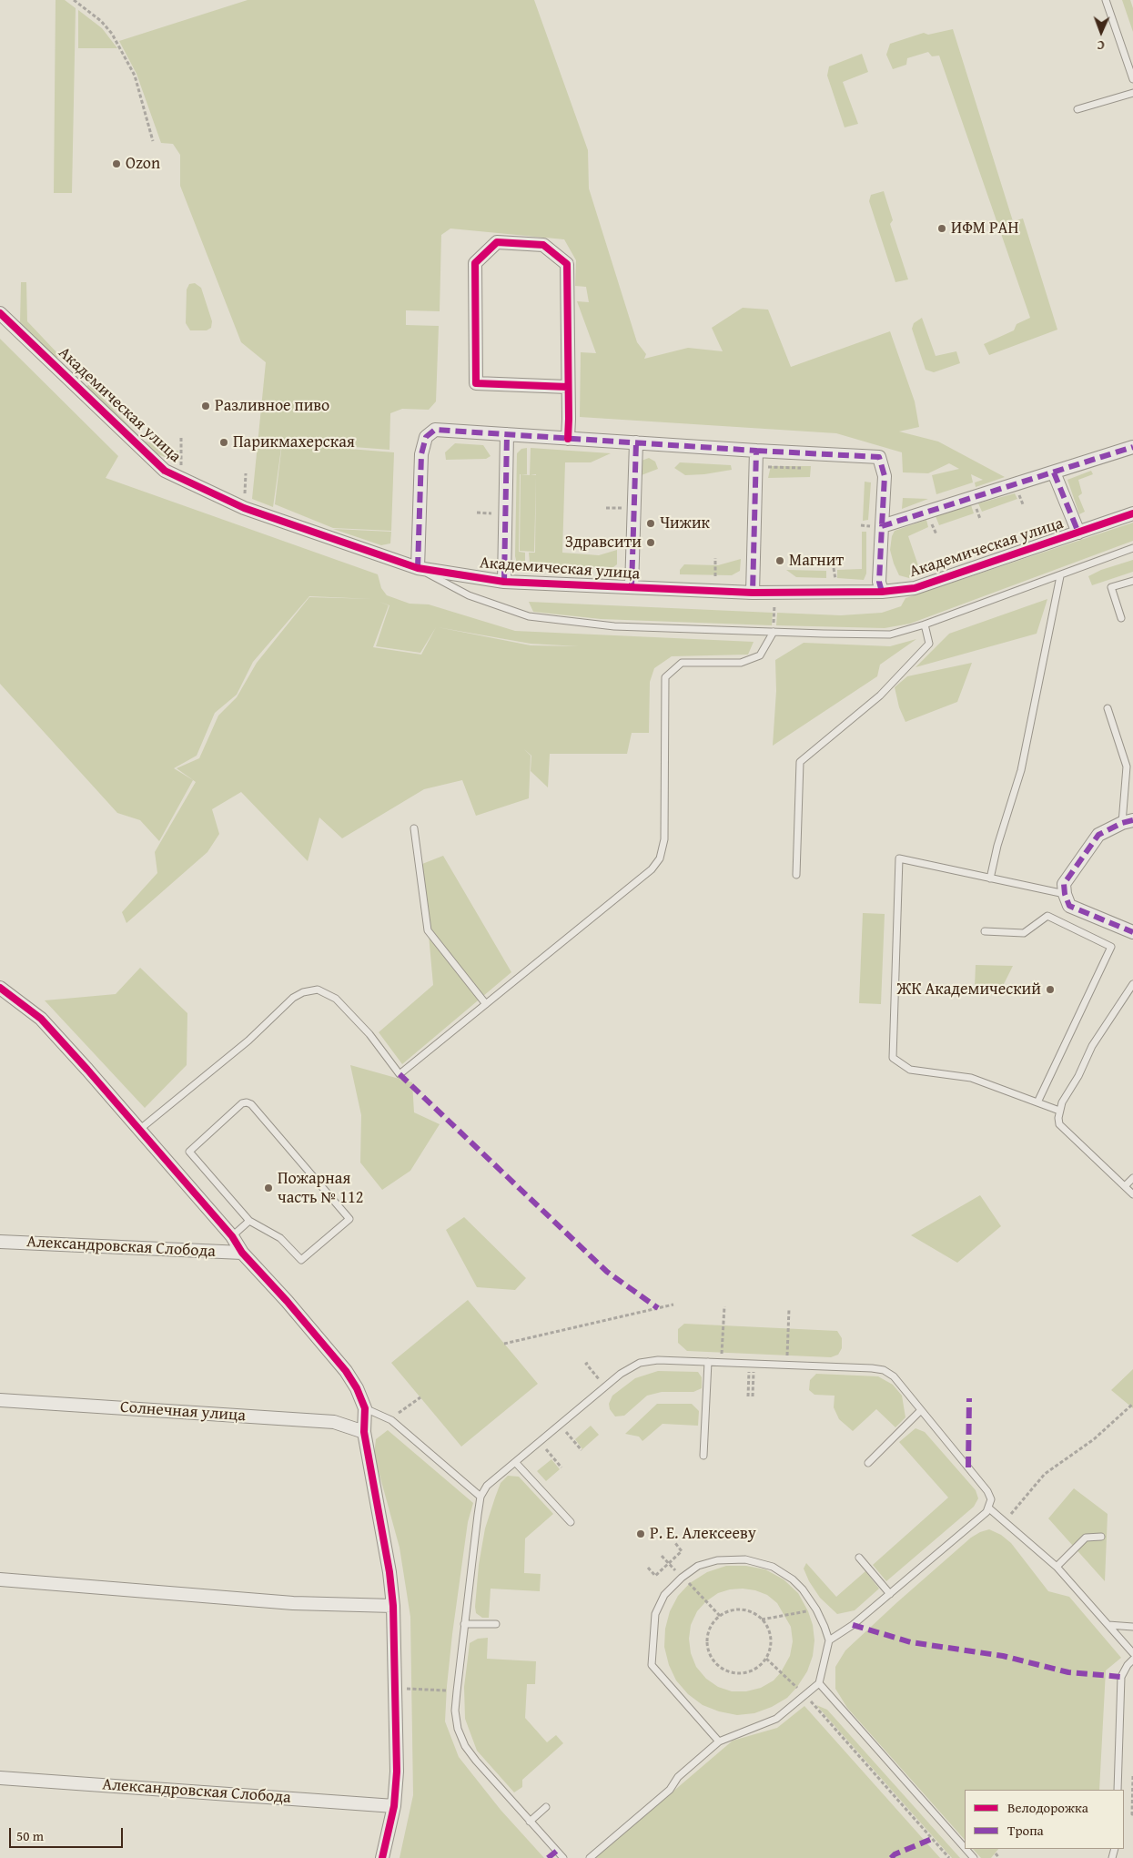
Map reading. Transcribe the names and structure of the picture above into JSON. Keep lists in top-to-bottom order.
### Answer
{
  "streets": {
    "street": ["Академическая улица", "Александровская Слобода", "Солнечная улица"]
  },
  "places": [
    "Ozon",
    "ИФМ РАН",
    "Разливное пиво",
    "Парикмахерская",
    "Чижик",
    "Здравсити",
    "Магнит",
    "ЖК Академический",
    "Пожарная часть № 112",
    "Р. Е. Алексееву"
  ],
  "legend": ["Велодорожка", "Тропа"],
  "scale_bar": "50 m",
  "north": "bottom"
}
